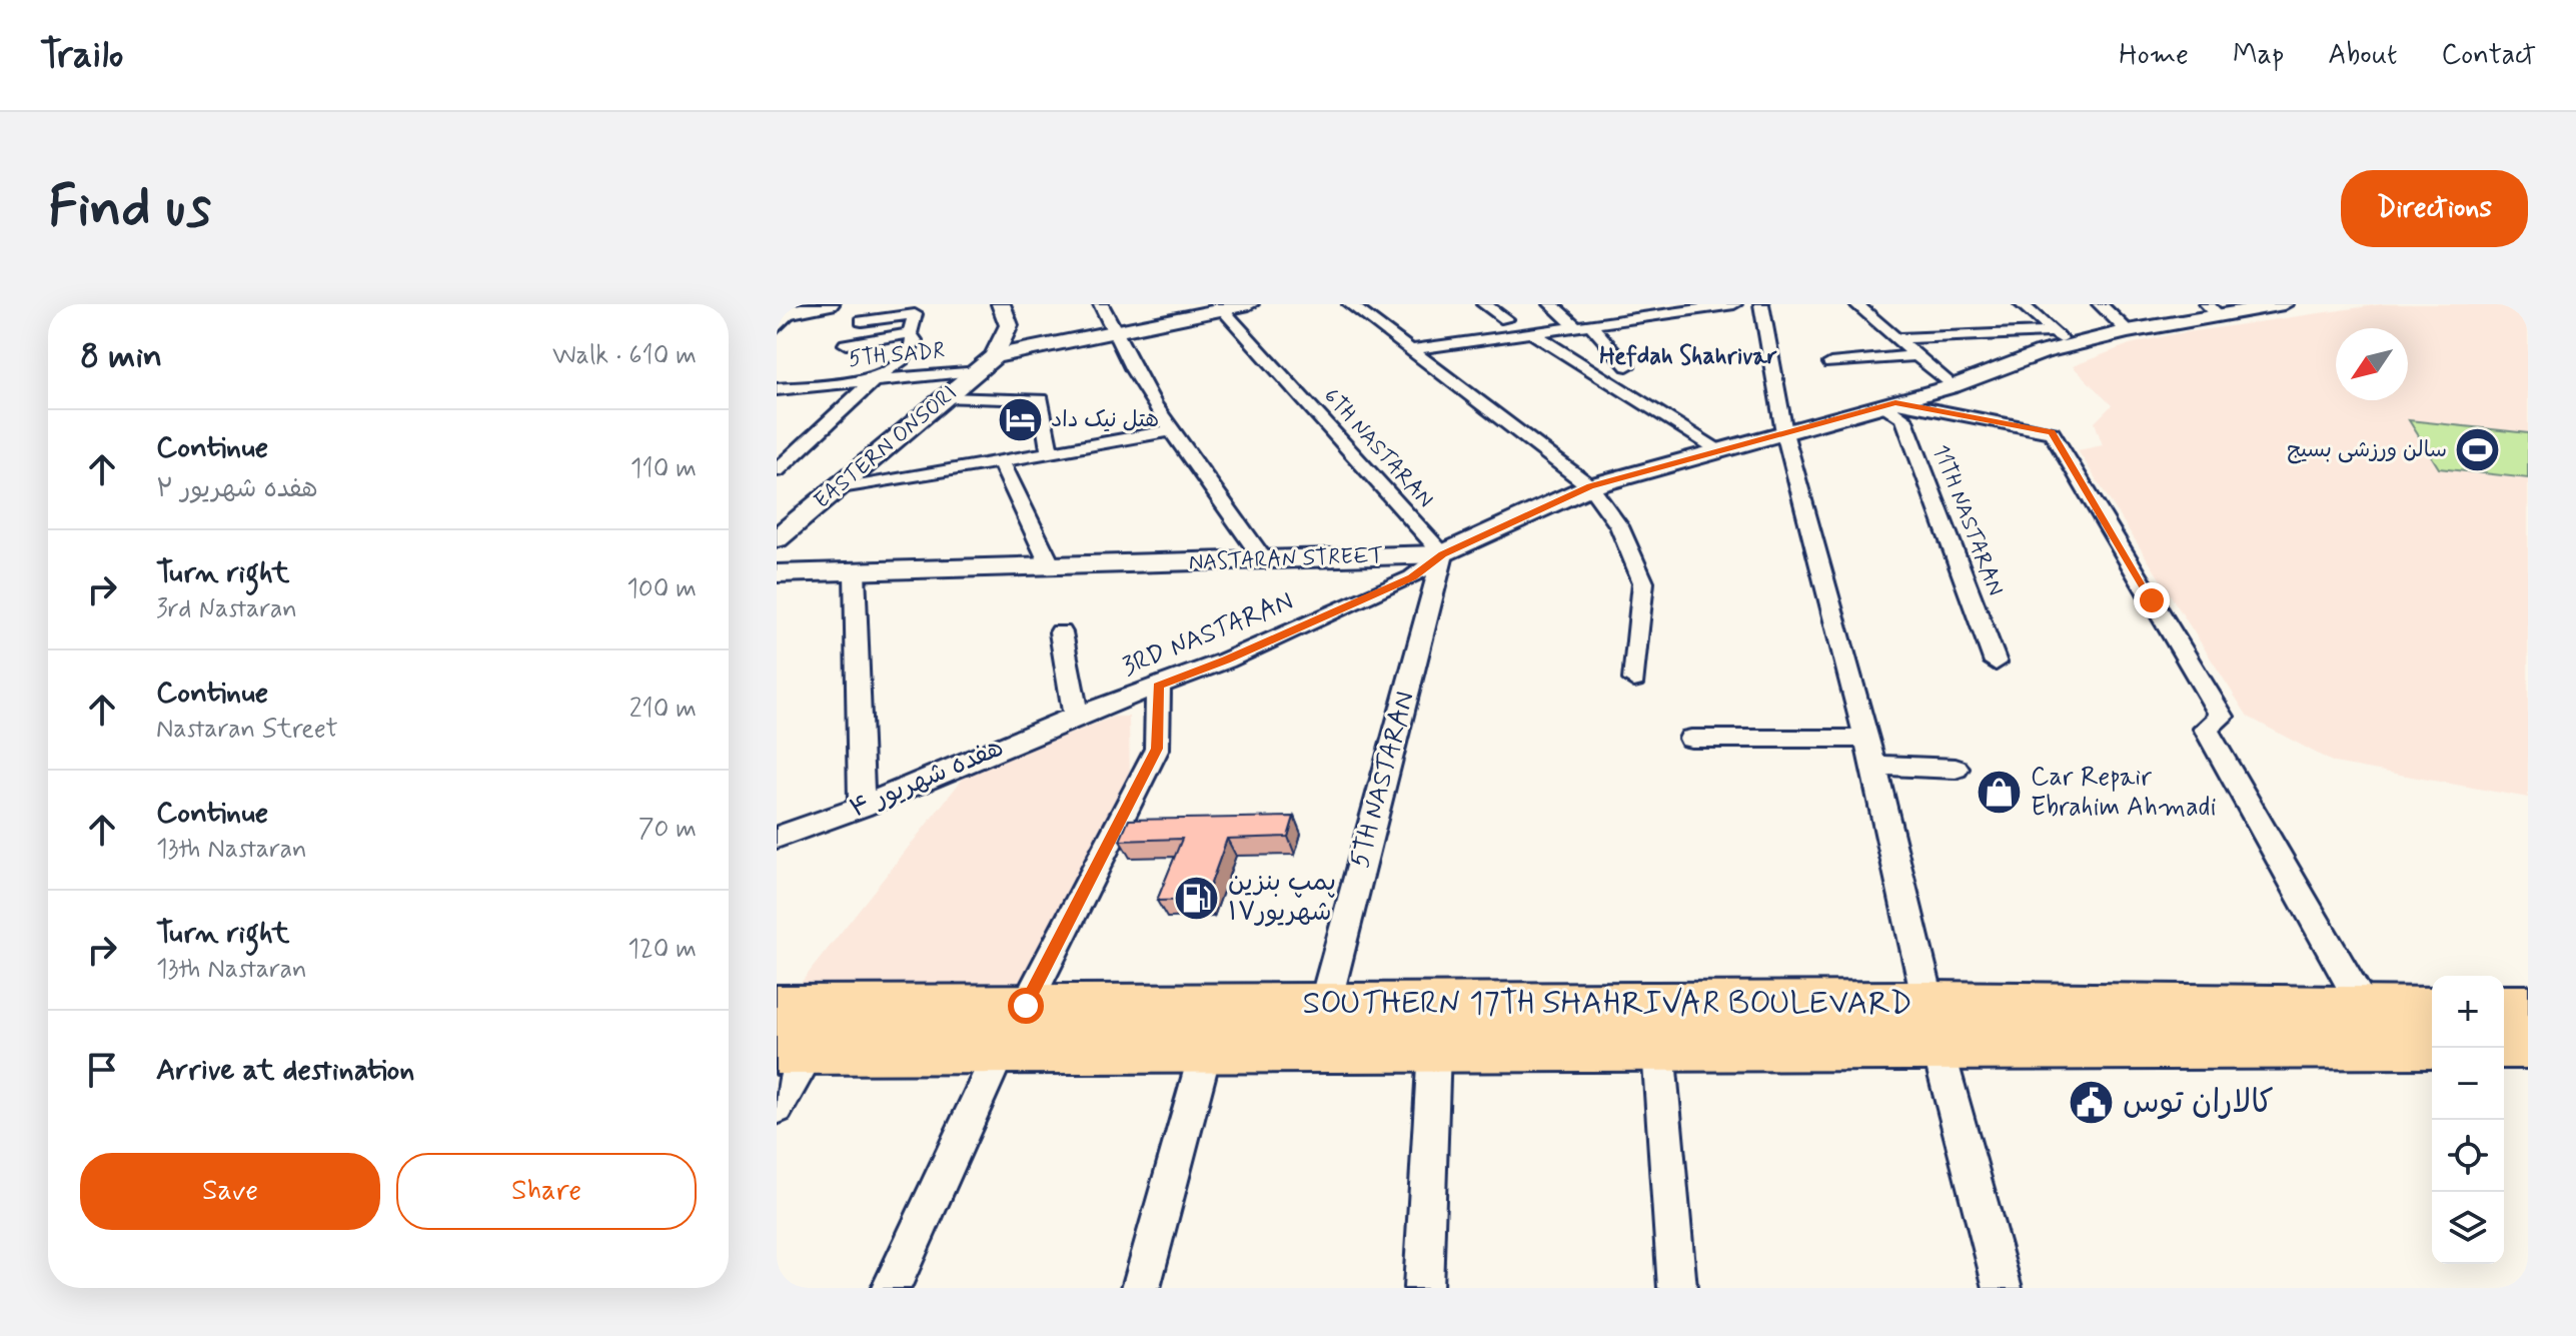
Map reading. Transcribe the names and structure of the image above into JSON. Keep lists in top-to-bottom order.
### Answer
{
  "streets": {
    "main road": ["SOUTHERN 17TH SHAHRIVAR BOULEVARD"],
    "street": [
      "5TH SADR",
      "EASTERN ONSORI",
      "6TH NASTARAN",
      "11TH NASTARAN",
      "NASTARAN STREET",
      "3RD NASTARAN",
      "هفده شهریور ۴",
      "5TH NASTARAN"
    ]
  },
  "crossings": [
    ["5TH SADR", "EASTERN ONSORI"],
    ["6TH NASTARAN", "NASTARAN STREET"],
    ["6TH NASTARAN", "5TH NASTARAN"],
    ["11TH NASTARAN", "NASTARAN STREET"],
    ["NASTARAN STREET", "5TH NASTARAN"],
    ["3RD NASTARAN", "هفده شهریور ۴"],
    ["3RD NASTARAN", "5TH NASTARAN"],
    ["5TH NASTARAN", "SOUTHERN 17TH SHAHRIVAR BOULEVARD"]
  ],
  "districts": ["Hefdah Shahrivar"],
  "places": {
    "hotel": ["هتل نیک داد"],
    "sports": ["سالن ورزشی بسیج"],
    "shop": ["Car Repair Ebrahim Ahmadi"],
    "fuel station": ["پمپ بنزین ۱۷شهریور"],
    "public building": ["كالاران توس"]
  },
  "north": "bottom left",
  "page": {
    "header": "Trailo",
    "nav": [
      "Home",
      "Map",
      "About",
      "Contact"
    ],
    "buttons": [
      "Directions",
      ["Save", "Share"]
    ],
    "title": "Find us",
    "heading": ["8 min", "Walk · 610 m"],
    "list": [
      ["Continue", "هفده شهریور ۲", "110 m"],
      ["Turn right", "3rd Nastaran", "100 m"],
      ["Continue", "Nastaran Street", "210 m"],
      ["Continue", "13th Nastaran", "70 m"],
      ["Turn right", "13th Nastaran", "120 m"],
      "Arrive at destination"
    ],
    "map_buttons": ["+", "−"]
  }
}
